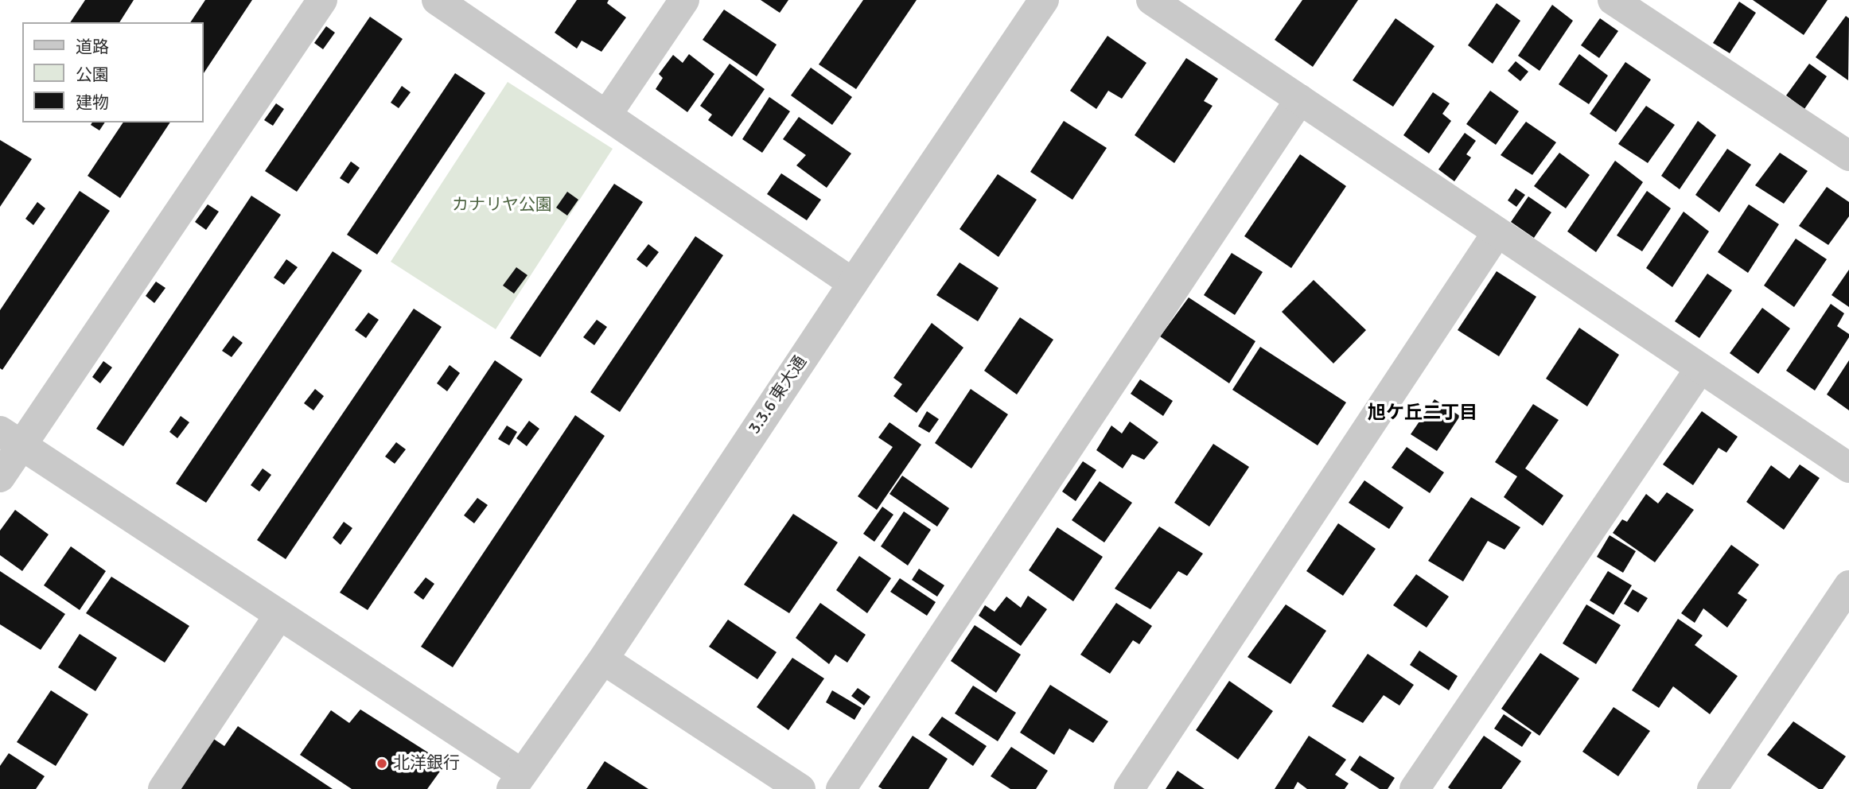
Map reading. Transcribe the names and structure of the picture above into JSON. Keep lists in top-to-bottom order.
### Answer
{
  "streets": {
    "street": ["3.3.6 東大通"]
  },
  "districts": ["旭ケ丘二丁目"],
  "parks": ["カナリヤ公園"],
  "places": ["北洋銀行"],
  "legend": ["道路", "公園", "建物"]
}
